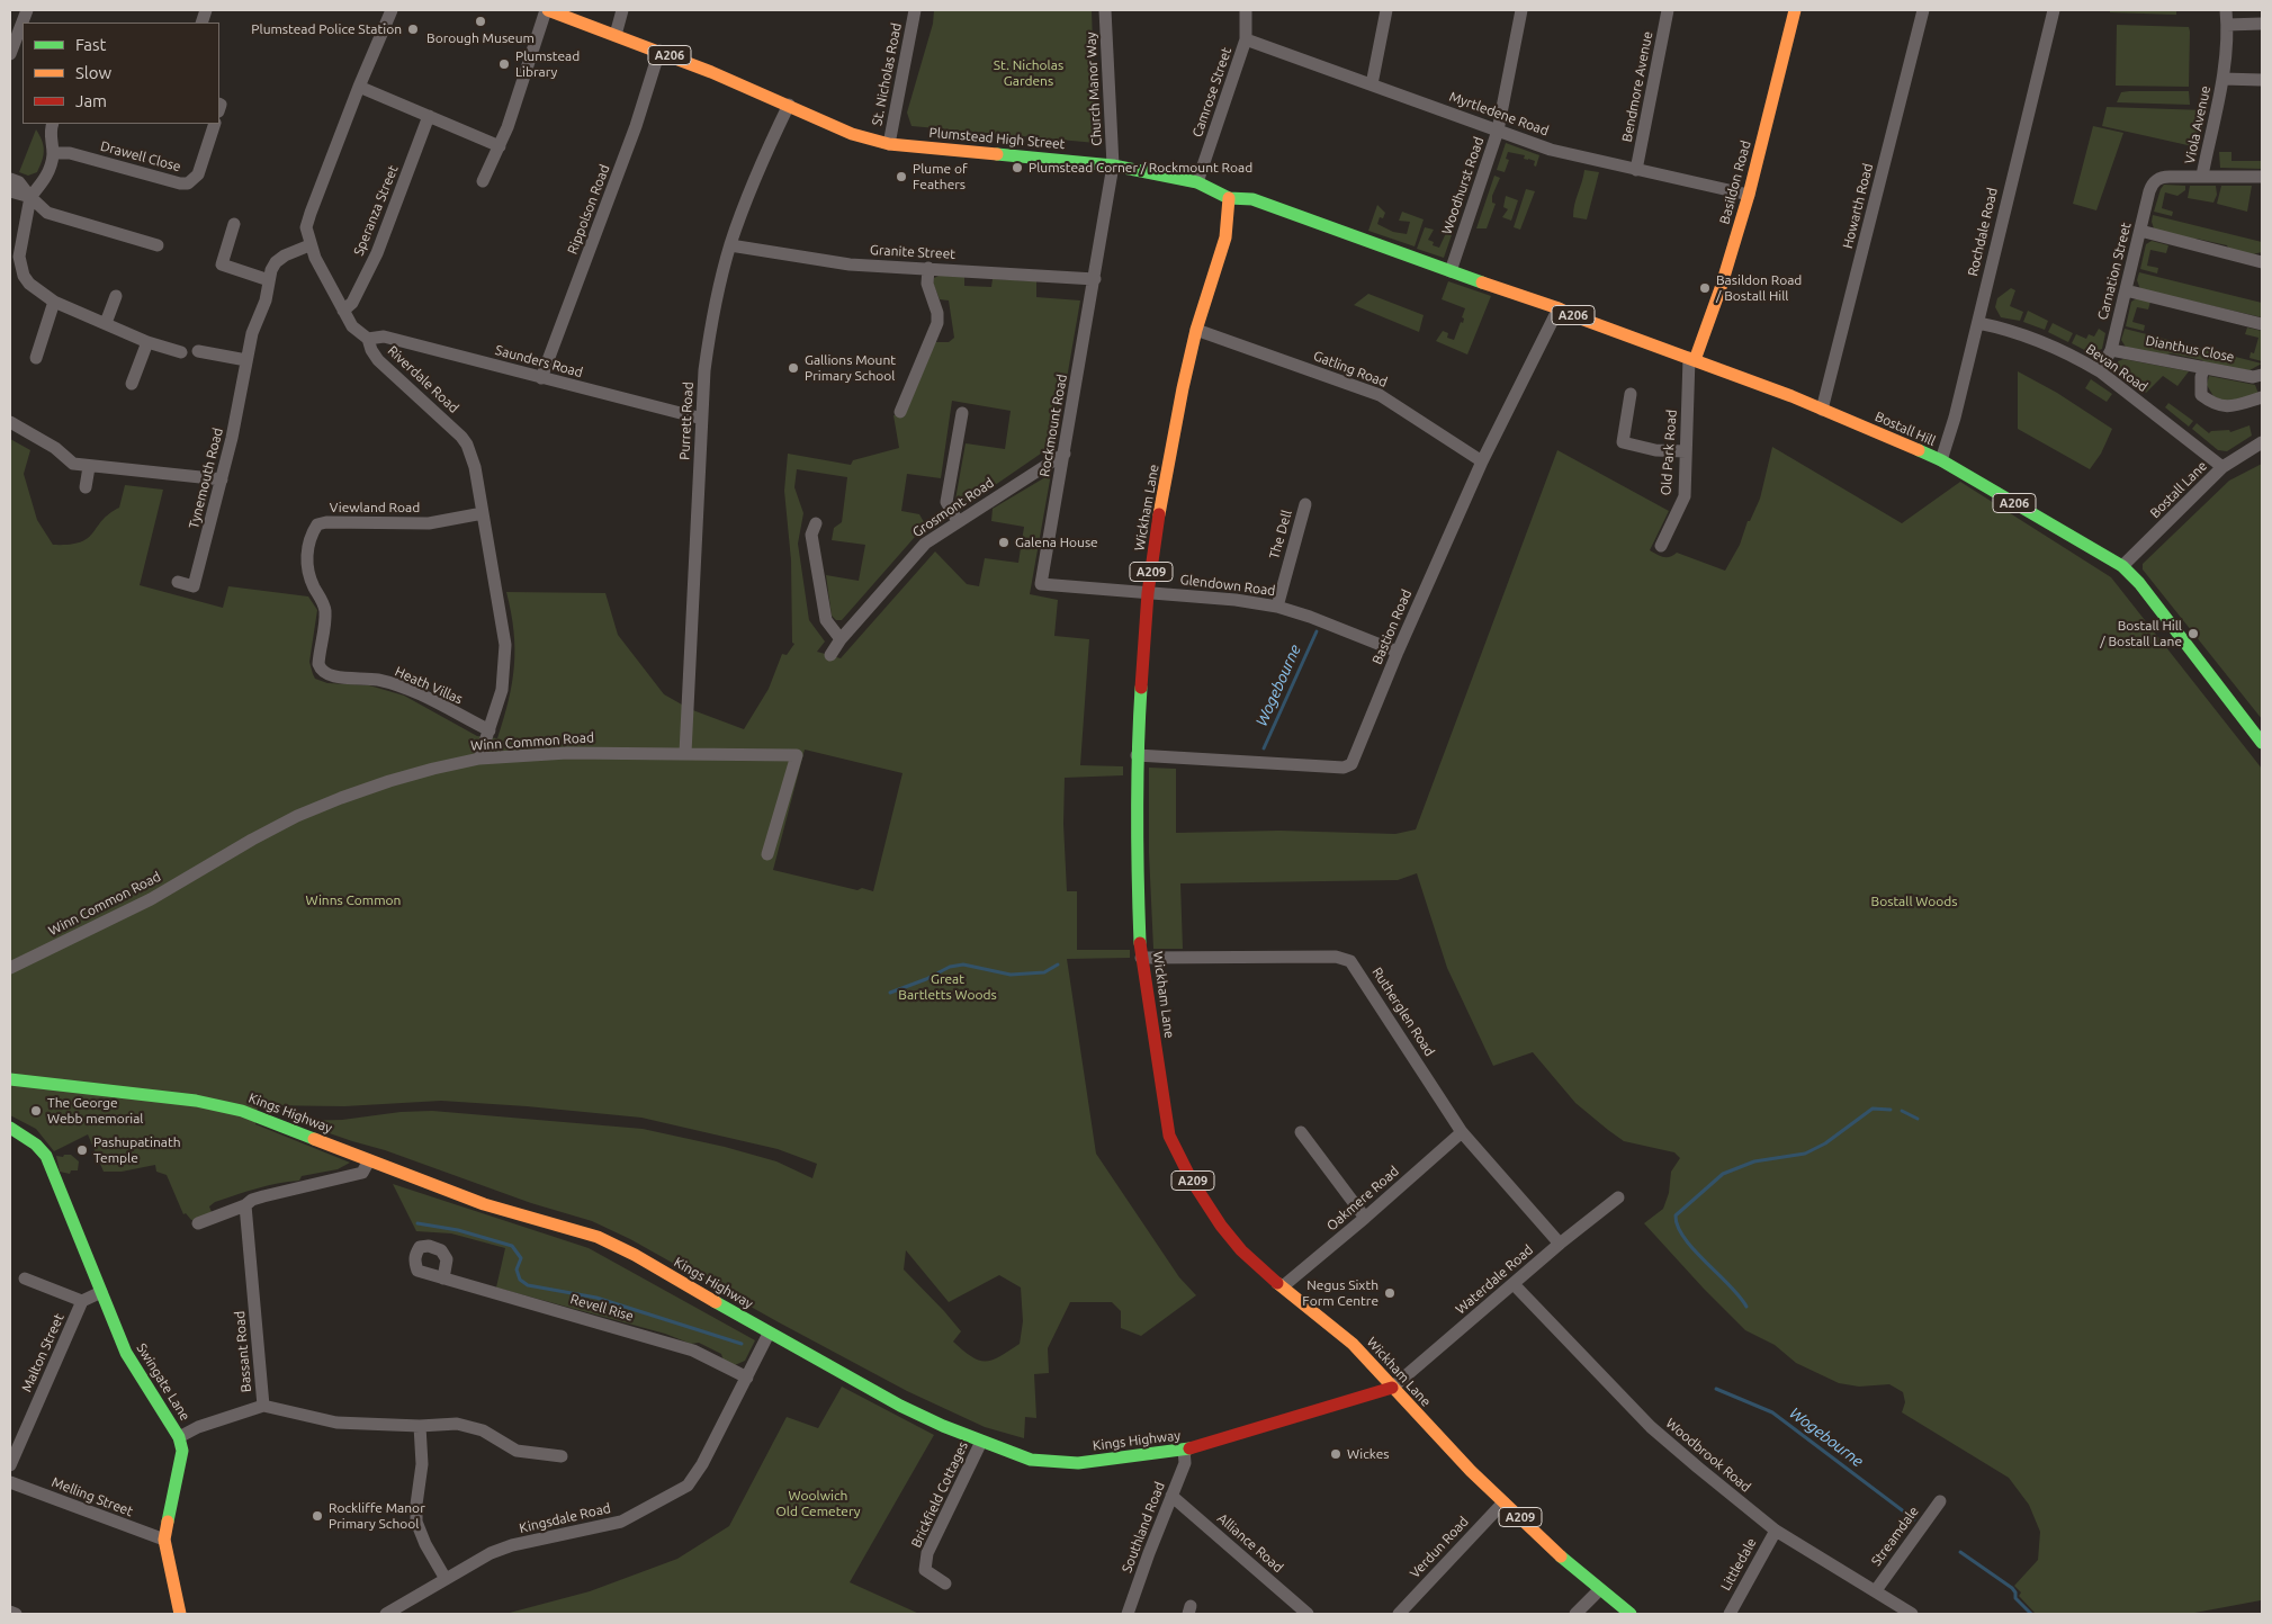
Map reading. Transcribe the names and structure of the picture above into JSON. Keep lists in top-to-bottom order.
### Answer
{
  "streets": {
    "main road": [
      "A206",
      "Plumstead High Street",
      "Basildon Road",
      "Bostall Hill",
      "Wickham Lane",
      "A209",
      "Kings Highway",
      "Swingate Lane"
    ],
    "street": [
      "St. Nicholas Road",
      "Bendmore Avenue",
      "Church Manor Way",
      "Camrose Street",
      "Myrtledene Road",
      "Viola Avenue",
      "Drawell Close",
      "Woodhurst Road",
      "Howarth Road",
      "Rippolson Road",
      "Speranza Street",
      "Rochdale Road",
      "Granite Street",
      "Carnation Street",
      "Dianthus Close",
      "Saunders Road",
      "Bevan Road",
      "Gatling Road",
      "Riverdale Road",
      "Purrett Road",
      "Rockmount Road",
      "Old Park Road",
      "Tynemouth Road",
      "Bostall Lane",
      "Viewland Road",
      "Grosmont Road",
      "The Dell",
      "Glendown Road",
      "Bastion Road",
      "Heath Villas",
      "Winn Common Road",
      "Rutherglen Road",
      "Oakmere Road",
      "Waterdale Road",
      "Revell Rise",
      "Bassant Road",
      "Malton Street",
      "Woodbrook Road",
      "Brickfield Cottages",
      "Melling Street",
      "Kingsdale Road",
      "Southland Road",
      "Streamdale",
      "Alliance Road",
      "Verdun Road",
      "Littledale"
    ]
  },
  "crossings": [
    ["St. Nicholas Road", "Plumstead High Street"],
    ["Bendmore Avenue", "Myrtledene Road"],
    ["Church Manor Way", "Plumstead High Street"],
    ["Church Manor Way", "Rockmount Road"],
    ["Camrose Street", "Myrtledene Road"],
    ["Camrose Street", "Plumstead High Street"],
    ["Myrtledene Road", "Basildon Road"],
    ["Myrtledene Road", "Woodhurst Road"],
    ["Viola Avenue", "Carnation Street"],
    ["Plumstead High Street", "Woodhurst Road"],
    ["Plumstead High Street", "Rippolson Road"],
    ["Plumstead High Street", "Purrett Road"],
    ["Plumstead High Street", "Rockmount Road"],
    ["Plumstead High Street", "Bostall Hill"],
    ["Plumstead High Street", "Wickham Lane"],
    ["Basildon Road", "Bostall Hill"],
    ["Basildon Road", "Old Park Road"],
    ["Woodhurst Road", "Bostall Hill"],
    ["Howarth Road", "Bostall Hill"],
    ["Rippolson Road", "Saunders Road"],
    ["Speranza Street", "Riverdale Road"],
    ["Rochdale Road", "Bevan Road"],
    ["Rochdale Road", "Bostall Hill"],
    ["Granite Street", "Purrett Road"],
    ["Granite Street", "Rockmount Road"],
    ["Carnation Street", "Dianthus Close"],
    ["Carnation Street", "Bevan Road"],
    ["Saunders Road", "Riverdale Road"],
    ["Saunders Road", "Purrett Road"],
    ["Bevan Road", "Bostall Lane"],
    ["Gatling Road", "Wickham Lane"],
    ["Gatling Road", "Bastion Road"],
    ["Riverdale Road", "Tynemouth Road"],
    ["Riverdale Road", "Viewland Road"],
    ["Riverdale Road", "Heath Villas"],
    ["Riverdale Road", "Winn Common Road"],
    ["Purrett Road", "Winn Common Road"],
    ["Rockmount Road", "Grosmont Road"],
    ["Rockmount Road", "Wickham Lane"],
    ["Rockmount Road", "Glendown Road"],
    ["Bostall Hill", "Old Park Road"],
    ["Bostall Hill", "Bostall Lane"],
    ["Bostall Hill", "Bastion Road"],
    ["Viewland Road", "Heath Villas"],
    ["Wickham Lane", "Glendown Road"],
    ["Wickham Lane", "Bastion Road"],
    ["Wickham Lane", "Rutherglen Road"],
    ["Wickham Lane", "Kings Highway"],
    ["Wickham Lane", "Oakmere Road"],
    ["Wickham Lane", "Waterdale Road"],
    ["Wickham Lane", "Verdun Road"],
    ["The Dell", "Glendown Road"],
    ["Glendown Road", "Bastion Road"],
    ["Rutherglen Road", "Oakmere Road"],
    ["Rutherglen Road", "Waterdale Road"],
    ["Kings Highway", "Waterdale Road"],
    ["Kings Highway", "Brickfield Cottages"],
    ["Kings Highway", "Kingsdale Road"],
    ["Kings Highway", "Southland Road"],
    ["Waterdale Road", "Woodbrook Road"],
    ["Revell Rise", "Kingsdale Road"],
    ["Bassant Road", "Swingate Lane"],
    ["Swingate Lane", "Melling Street"],
    ["Woodbrook Road", "Streamdale"],
    ["Woodbrook Road", "Littledale"],
    ["Southland Road", "Alliance Road"]
  ],
  "water": ["Wogebourne"],
  "parks": [
    "St. Nicholas Gardens",
    "Winns Common",
    "Bostall Woods",
    "Great Bartletts Woods",
    "Woolwich Old Cemetery"
  ],
  "places": [
    "Borough Museum",
    "Plumstead Police Station",
    "Plumstead Library",
    "Plumstead Corner / Rockmount Road",
    "Plume of Feathers",
    "Basildon Road / Bostall Hill",
    "Gallions Mount Primary School",
    "Galena House",
    "Bostall Hill / Bostall Lane",
    "The George Webb memorial",
    "Pashupatinath Temple",
    "Negus Sixth Form Centre",
    "Wickes",
    "Rockliffe Manor Primary School"
  ],
  "legend": ["Fast", "Slow", "Jam"]
}
